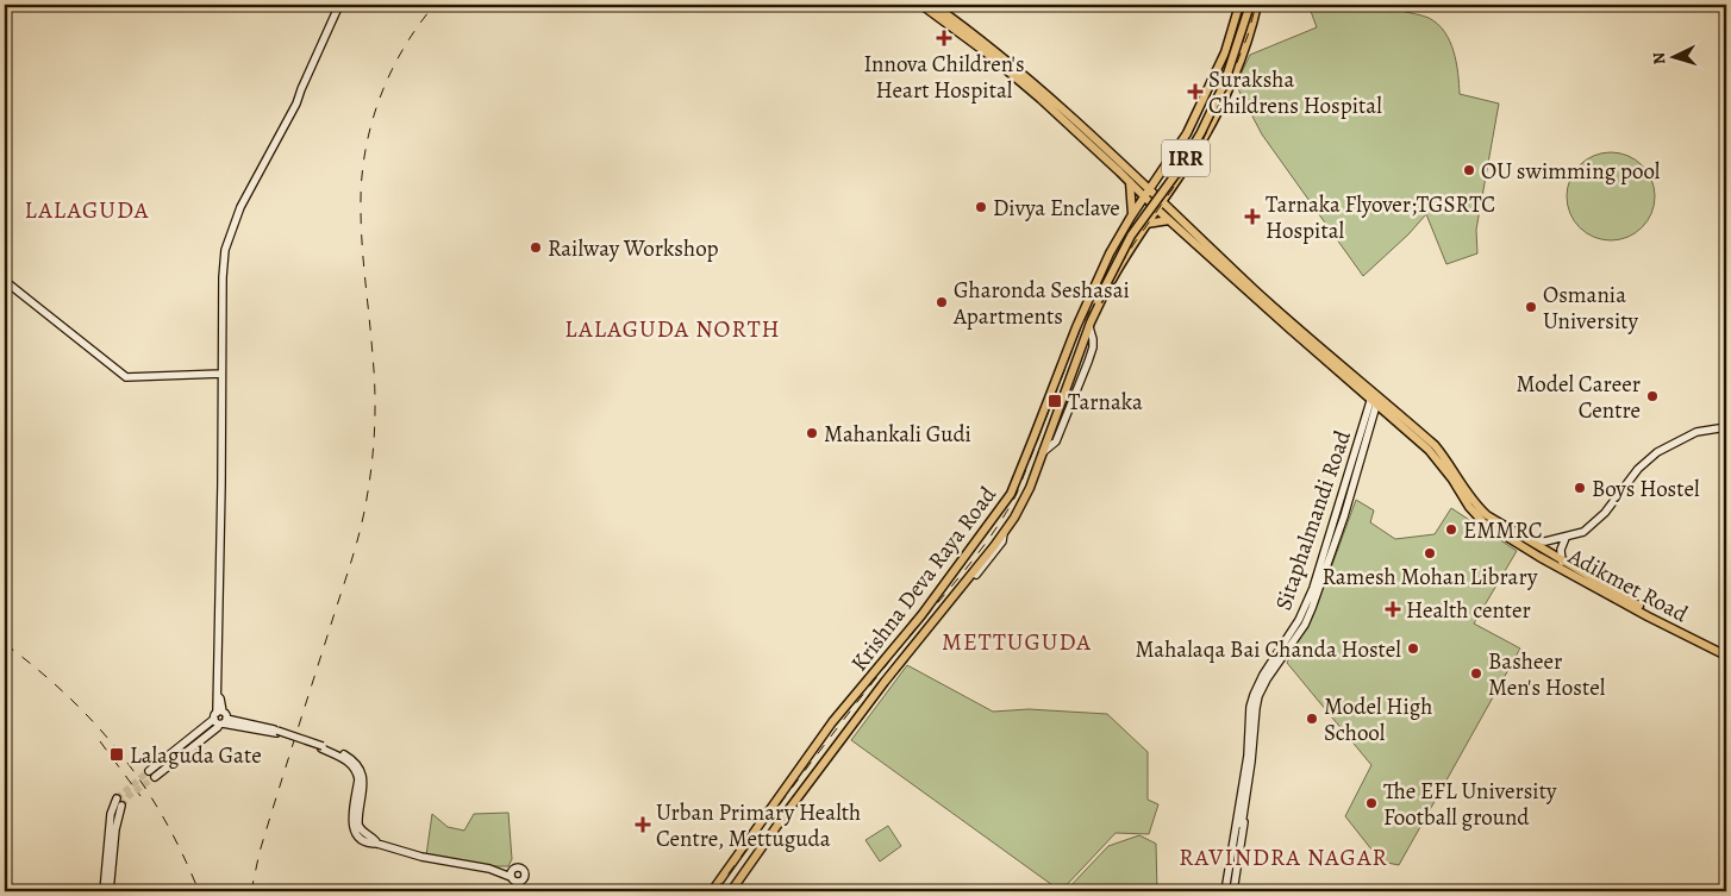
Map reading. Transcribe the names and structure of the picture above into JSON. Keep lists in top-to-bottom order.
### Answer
{
  "streets": {
    "main road": [
      "IRR",
      "Sitaphalmandi Road",
      "Krishna Deva Raya Road",
      "Adikmet Road"
    ]
  },
  "crossings": [
    ["IRR", "Krishna Deva Raya Road"]
  ],
  "districts": [
    "LALAGUDA",
    "LALAGUDA NORTH",
    "METTUGUDA",
    "RAVINDRA NAGAR"
  ],
  "places": {
    "health": [
      "Innova Children's Heart Hospital",
      "Suraksha Childrens Hospital",
      "Tarnaka Flyover;TGSRTC Hospital",
      "Health center",
      "Urban Primary Health Centre, Mettuguda"
    ],
    "other": [
      "OU swimming pool",
      "Divya Enclave",
      "Railway Workshop",
      "Gharonda Seshasai Apartments",
      "Osmania University",
      "Model Career Centre",
      "Mahankali Gudi",
      "Boys Hostel",
      "EMMRC",
      "Ramesh Mohan Library",
      "Mahalaqa Bai Chanda Hostel",
      "Basheer Men's Hostel",
      "Model High School",
      "The EFL University Football ground"
    ],
    "transit": ["Tarnaka", "Lalaguda Gate"]
  },
  "north": "left"
}
